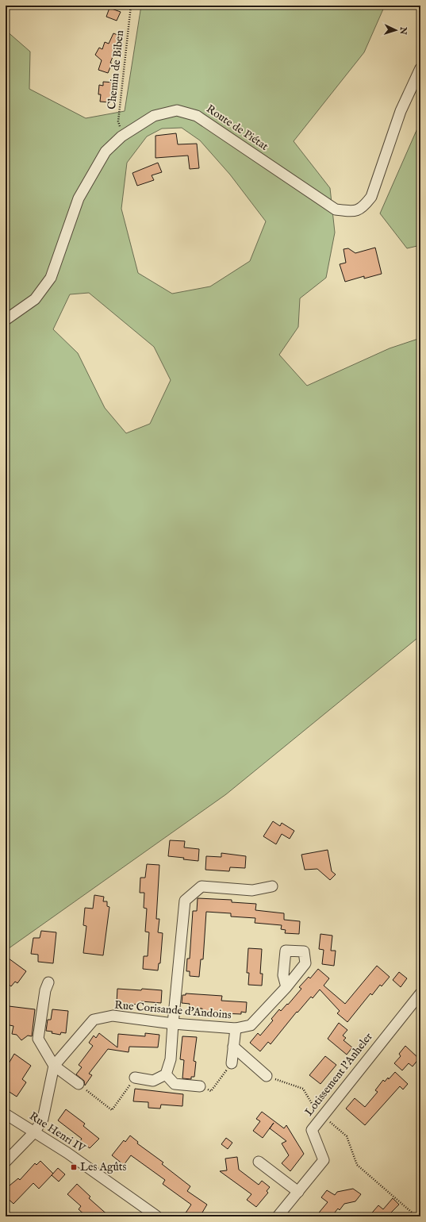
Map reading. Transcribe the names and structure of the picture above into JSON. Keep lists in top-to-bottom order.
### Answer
{
  "streets": {
    "street": [
      "Route de Piétat",
      "Rue Corisande d'Andoins",
      "Lotissement l'Anheler",
      "Rue Henri IV"
    ],
    "path": ["Chemin de Biben"]
  },
  "crossings": [
    ["Chemin de Biben", "Route de Piétat"],
    ["Rue Corisande d'Andoins", "Rue Henri IV"]
  ],
  "places": {
    "transit": ["Les Agûts"]
  },
  "north": "right"
}
